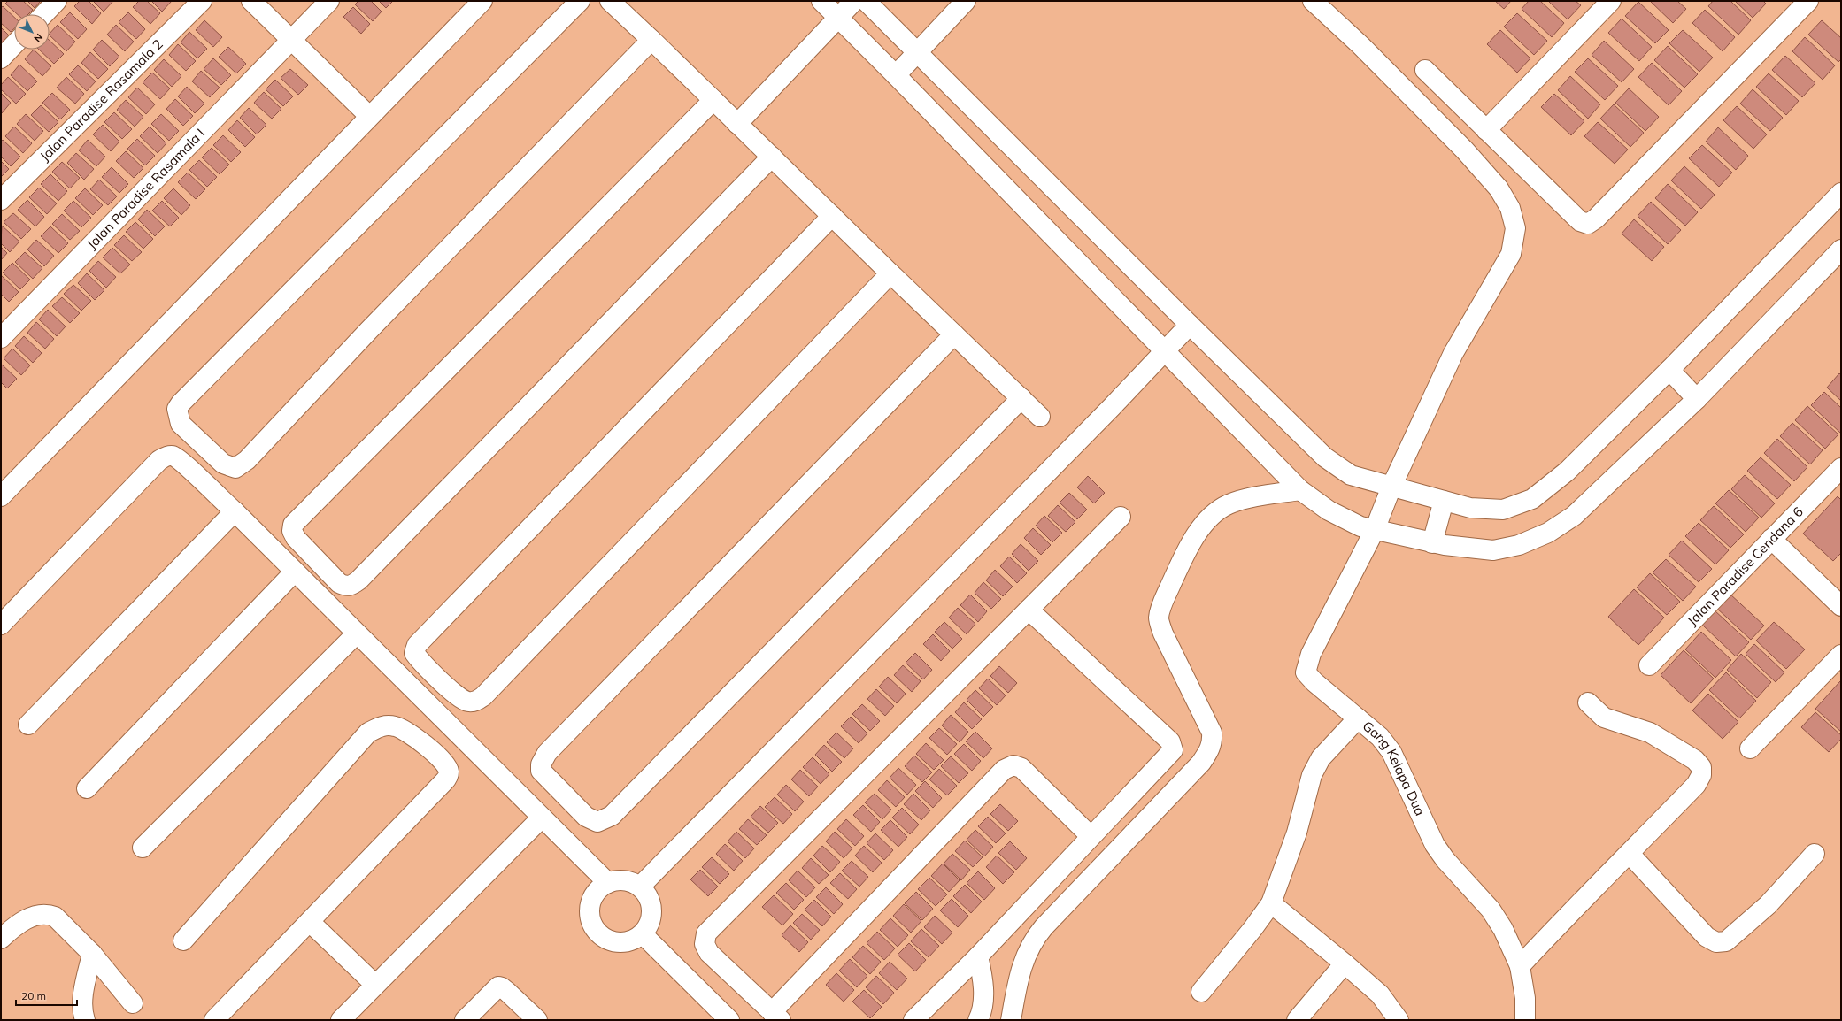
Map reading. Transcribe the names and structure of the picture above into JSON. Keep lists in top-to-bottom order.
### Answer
{
  "streets": {
    "street": [
      "Jalan Paradise Rasamala 2",
      "Jalan Paradise Rasamala I",
      "Jalan Paradise Cendana 6",
      "Gang Kelapa Dua"
    ]
  },
  "scale_bar": "20 m",
  "north": "bottom right"
}
